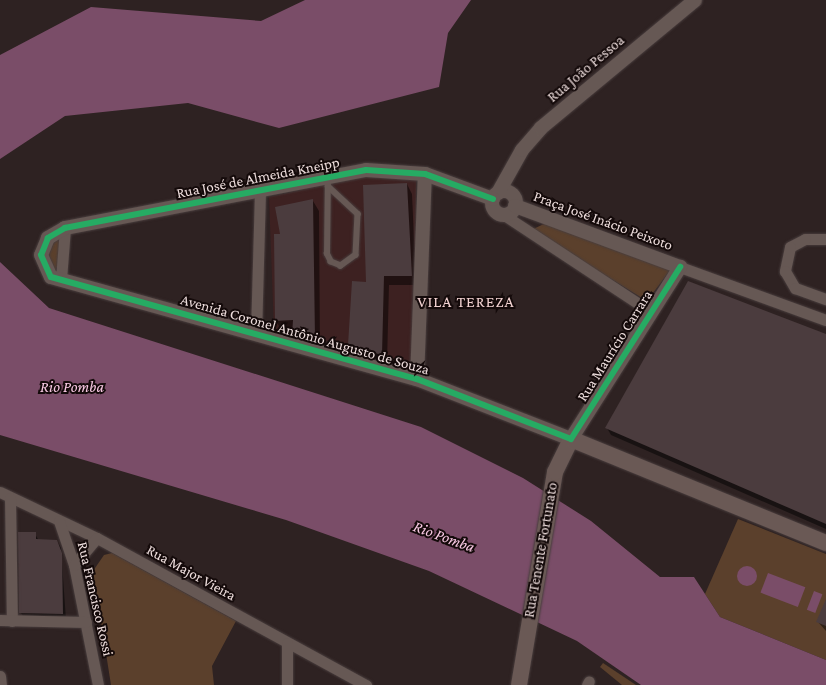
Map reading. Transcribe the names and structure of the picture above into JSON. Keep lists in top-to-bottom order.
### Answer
{
  "streets": {
    "main road": ["Avenida Coronel Antônio Augusto de Souza", "Rua Maurício Carrara", "Rua Tenente Fortunato"],
    "street": [
      "Rua João Pessoa",
      "Rua José de Almeida Kneipp",
      "Praça José Inácio Peixoto",
      "Rua Major Vieira",
      "Rua Francisco Rossi"
    ]
  },
  "crossings": [
    ["Rua João Pessoa", "Rua José de Almeida Kneipp"],
    ["Rua João Pessoa", "Praça José Inácio Peixoto"],
    ["Rua José de Almeida Kneipp", "Praça José Inácio Peixoto"],
    ["Rua José de Almeida Kneipp", "Avenida Coronel Antônio Augusto de Souza"],
    ["Praça José Inácio Peixoto", "Rua Maurício Carrara"],
    ["Avenida Coronel Antônio Augusto de Souza", "Rua Maurício Carrara"],
    ["Rua Maurício Carrara", "Rua Tenente Fortunato"],
    ["Rua Major Vieira", "Rua Francisco Rossi"]
  ],
  "districts": ["VILA TEREZA"],
  "water": ["Rio Pomba"]
}
